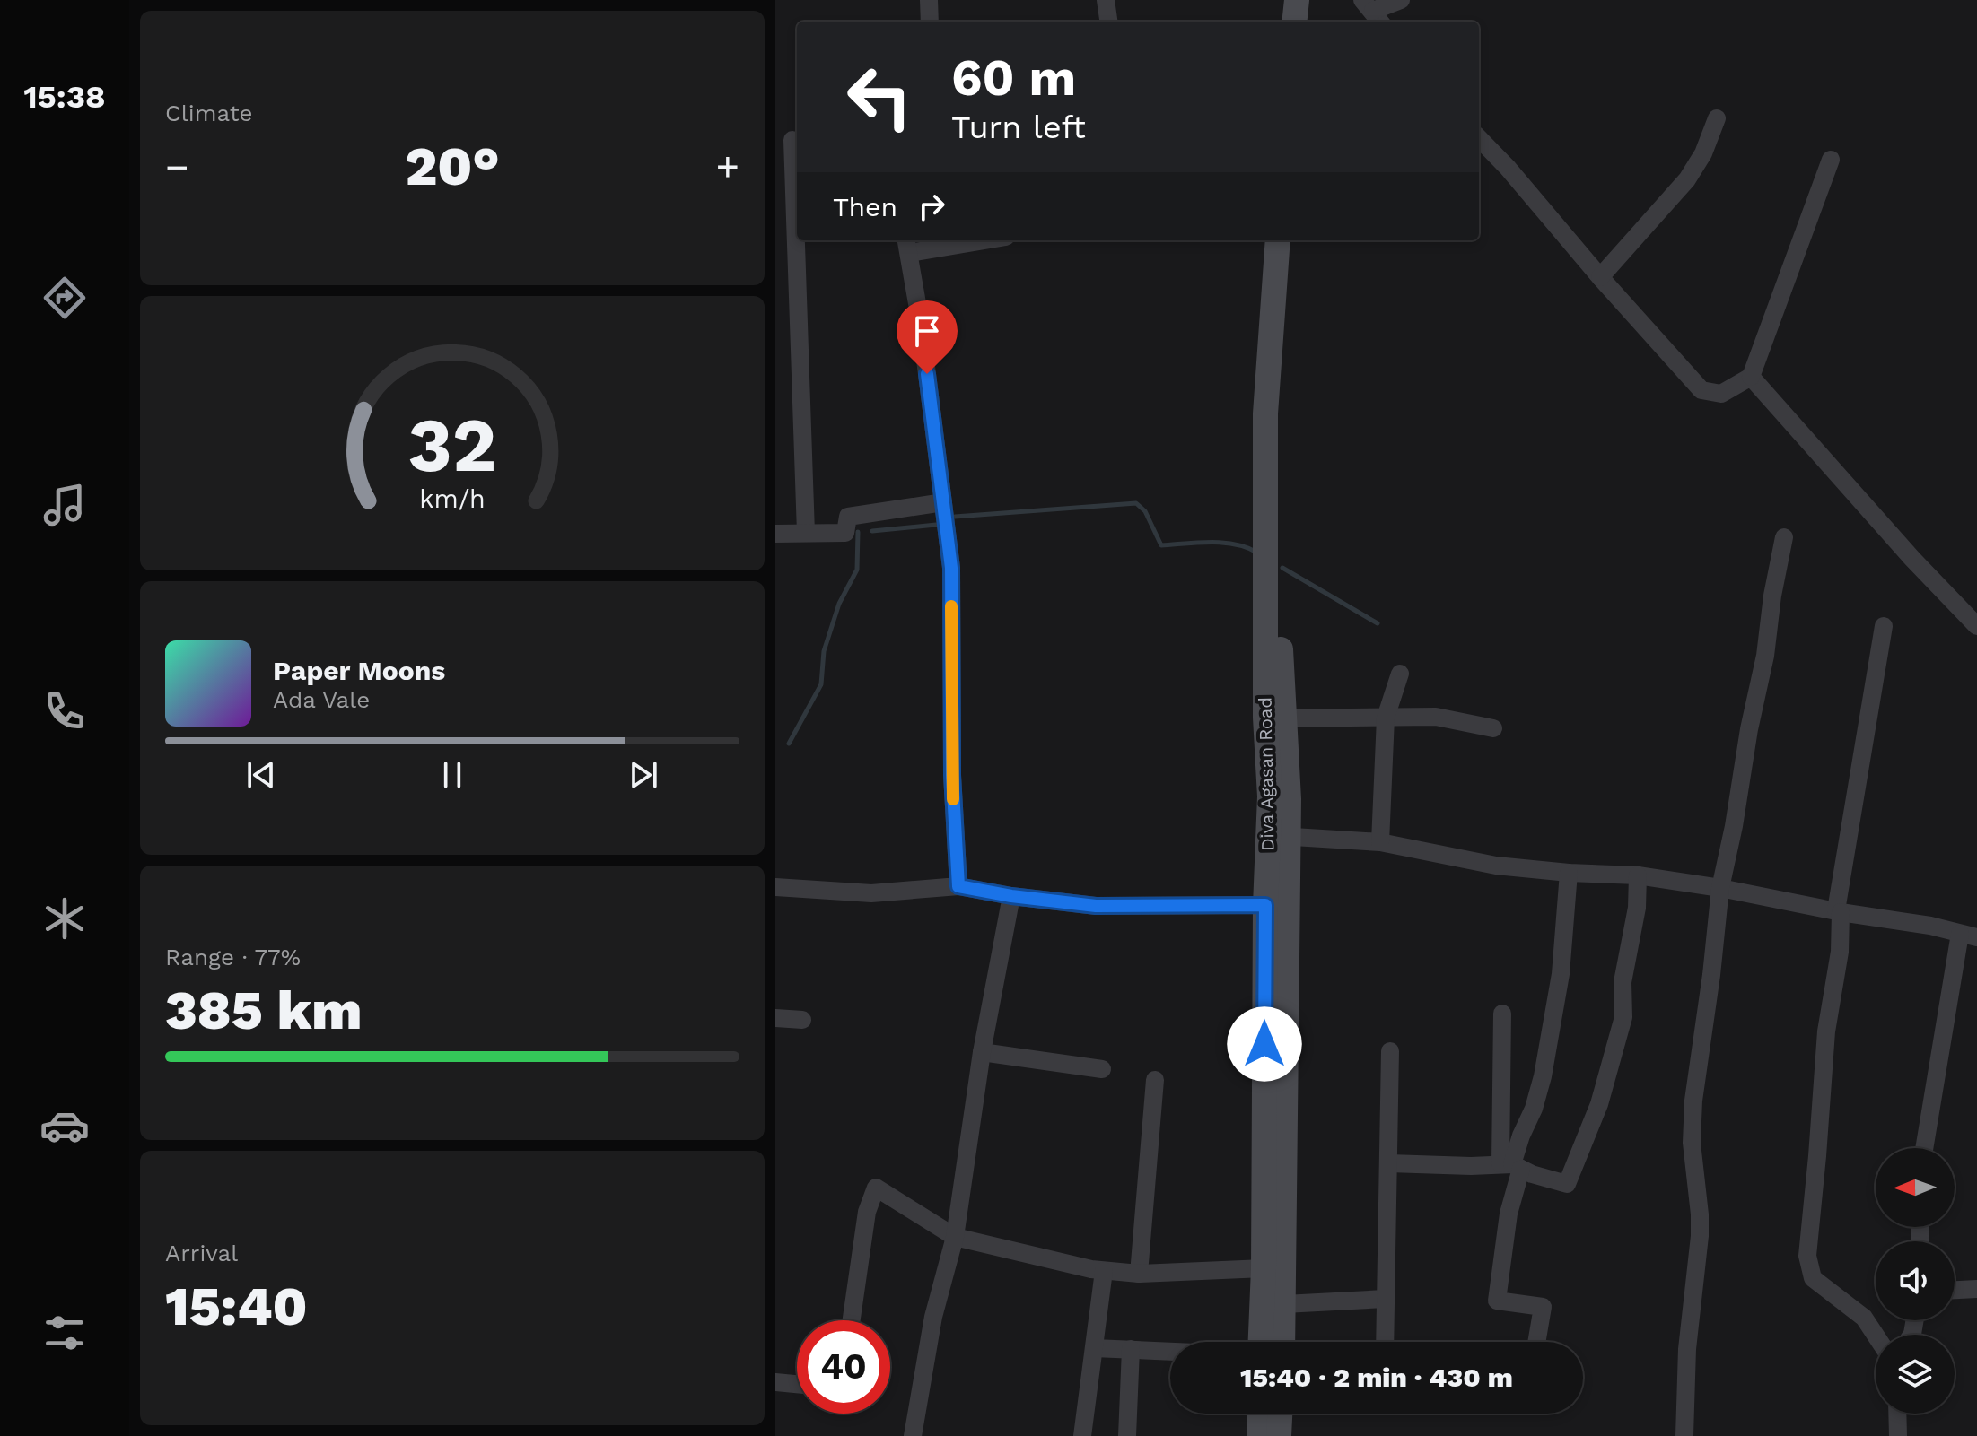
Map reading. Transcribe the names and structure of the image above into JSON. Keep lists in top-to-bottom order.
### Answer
{
  "streets": {
    "street": ["Diva Agasan Road"]
  },
  "north": "left",
  "page": {
    "tabs": "15:38",
    "tile": [
      "Climate",
      ["Range · 77%", "385 km"],
      ["Arrival", "15:40"]
    ],
    "turn": ["60 m", "Turn left"],
    "heat": ["−", "20°", "+"],
    "then": "Then",
    "song": ["Paper Moons", "Ada Vale"],
    "limit": "40",
    "trip": "15:40 · 2 min · 430 m",
    "gauge": ["32", "km/h"]
  }
}
